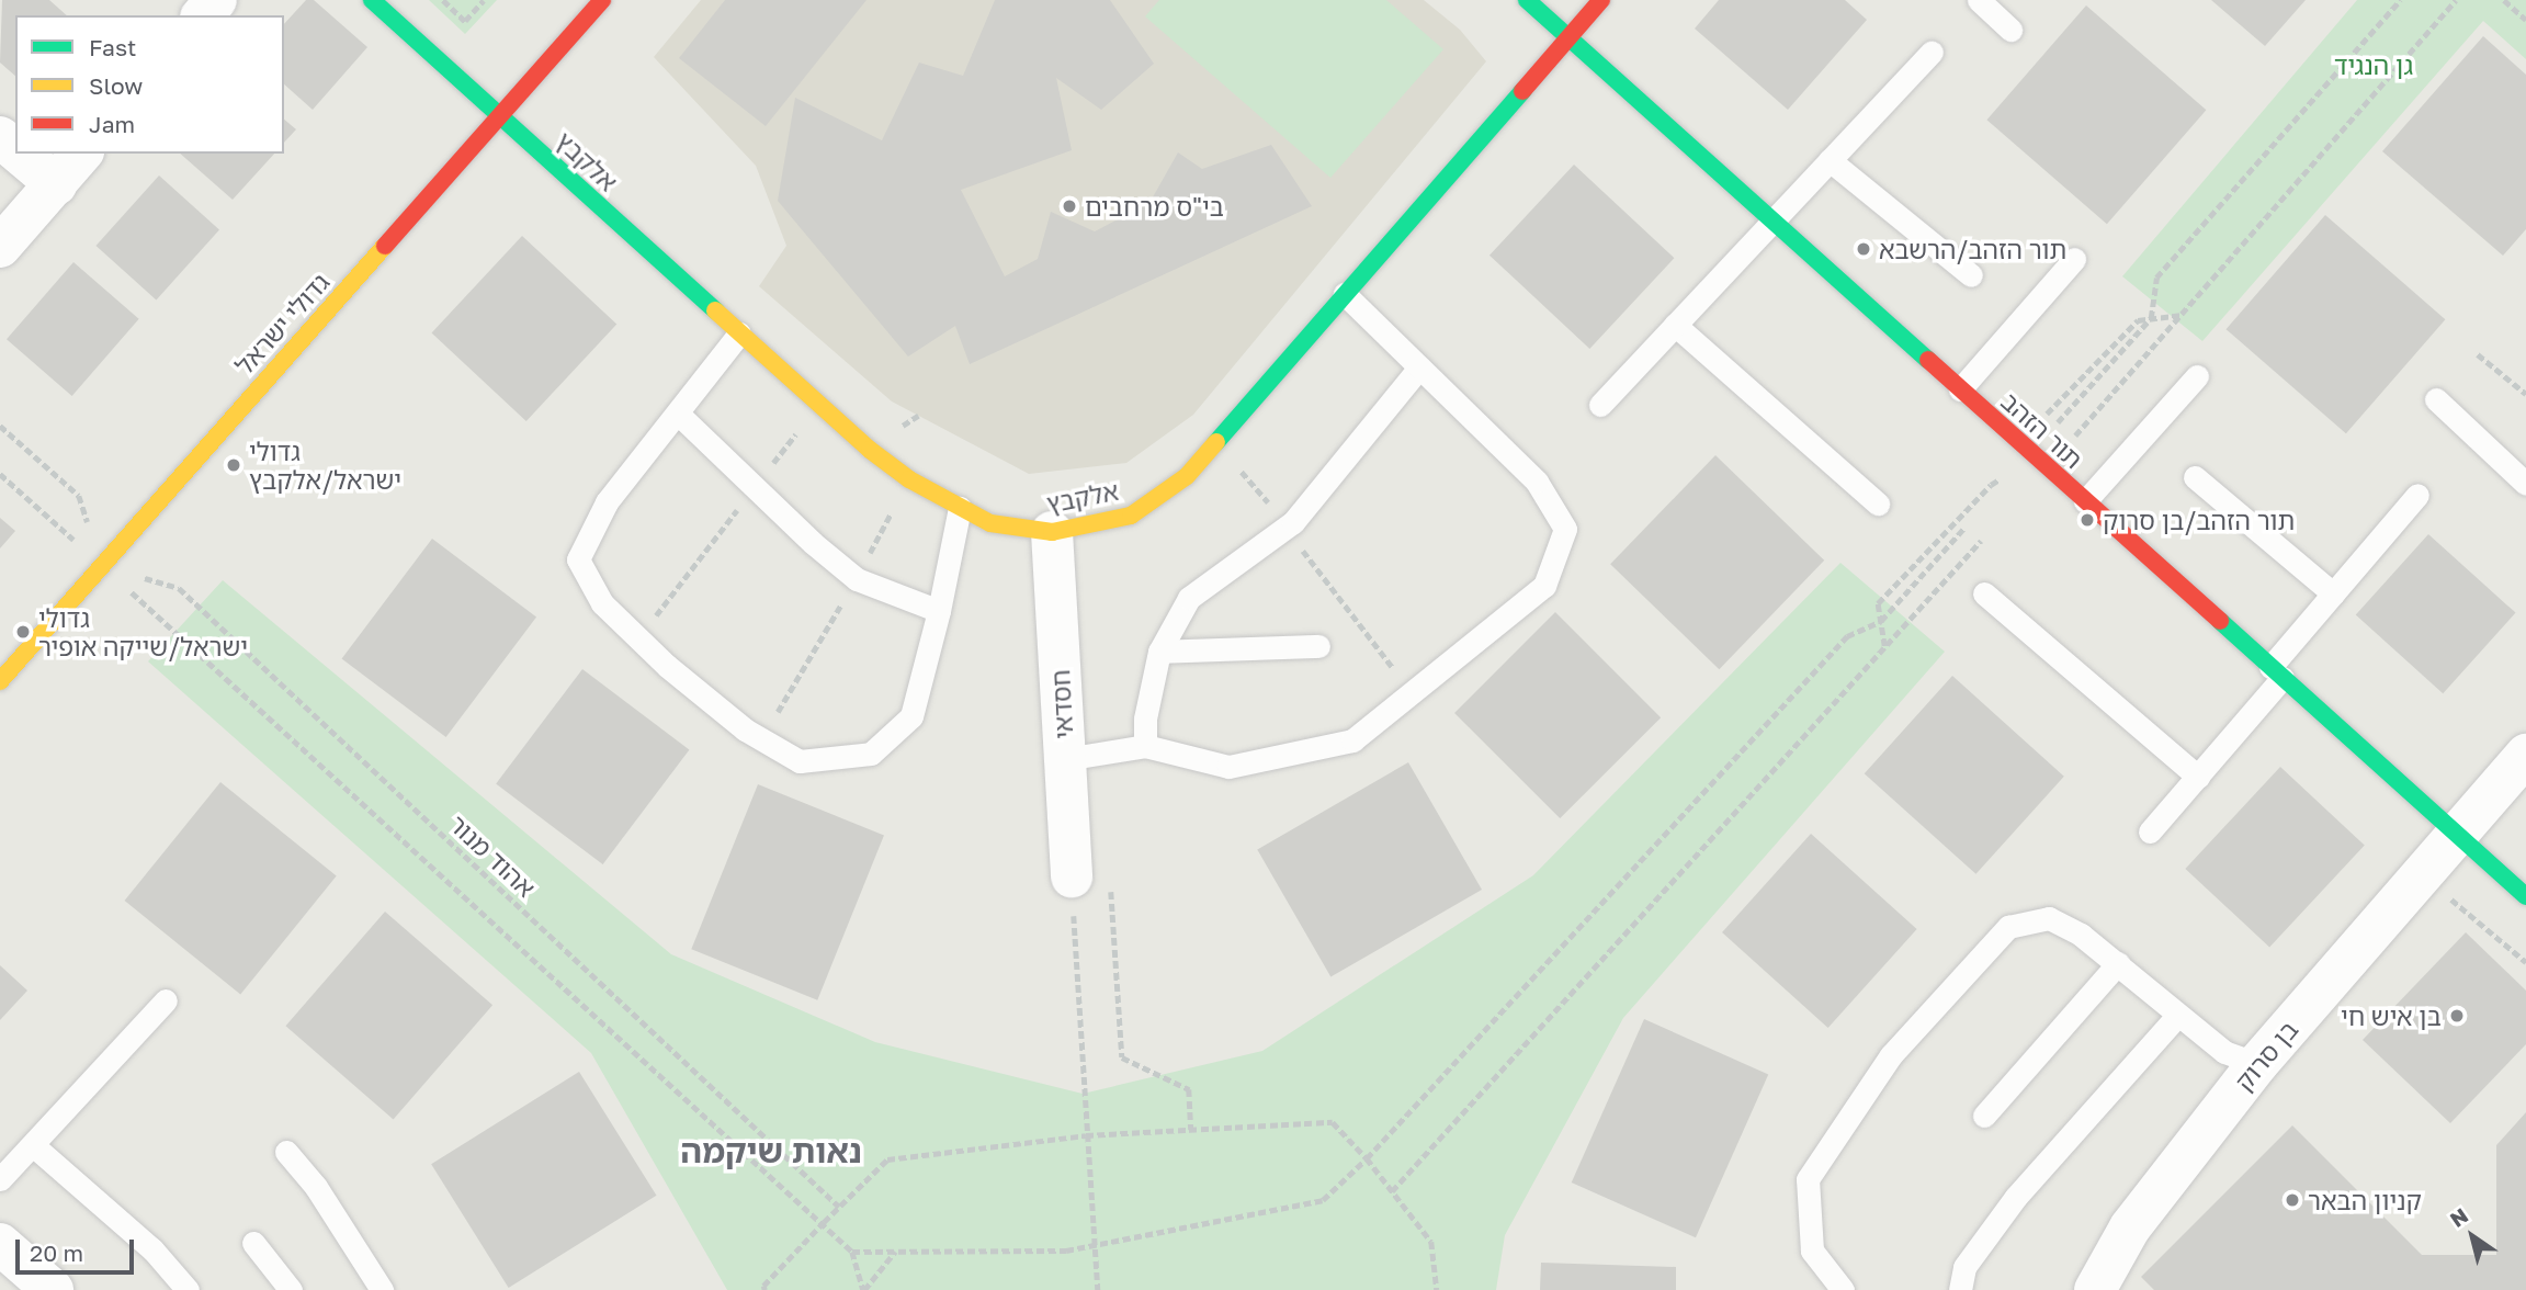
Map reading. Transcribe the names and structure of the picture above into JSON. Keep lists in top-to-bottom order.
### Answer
{
  "streets": {
    "street": [
      "אלקבץ",
      "גדולי ישראל",
      "תור הזהב",
      "חסדאי",
      "בן סרוק"
    ],
    "path": ["אהוד מנור"]
  },
  "crossings": [
    ["אלקבץ", "גדולי ישראל"],
    ["אלקבץ", "תור הזהב"],
    ["אלקבץ", "חסדאי"],
    ["גדולי ישראל", "אהוד מנור"],
    ["תור הזהב", "בן סרוק"]
  ],
  "districts": ["נאות שיקמה"],
  "parks": ["גן הנגיד"],
  "places": [
    "בי\"ס מרחבים",
    "תור הזהב/הרשבא",
    "גדולי ישראל/אלקבץ",
    "תור הזהב/בן סרוק",
    "גדולי ישראל/שייקה אופיר",
    "בן איש חי",
    "קניון הבאר"
  ],
  "legend": ["Fast", "Slow", "Jam"],
  "scale_bar": "20 m",
  "north": "top left"
}
